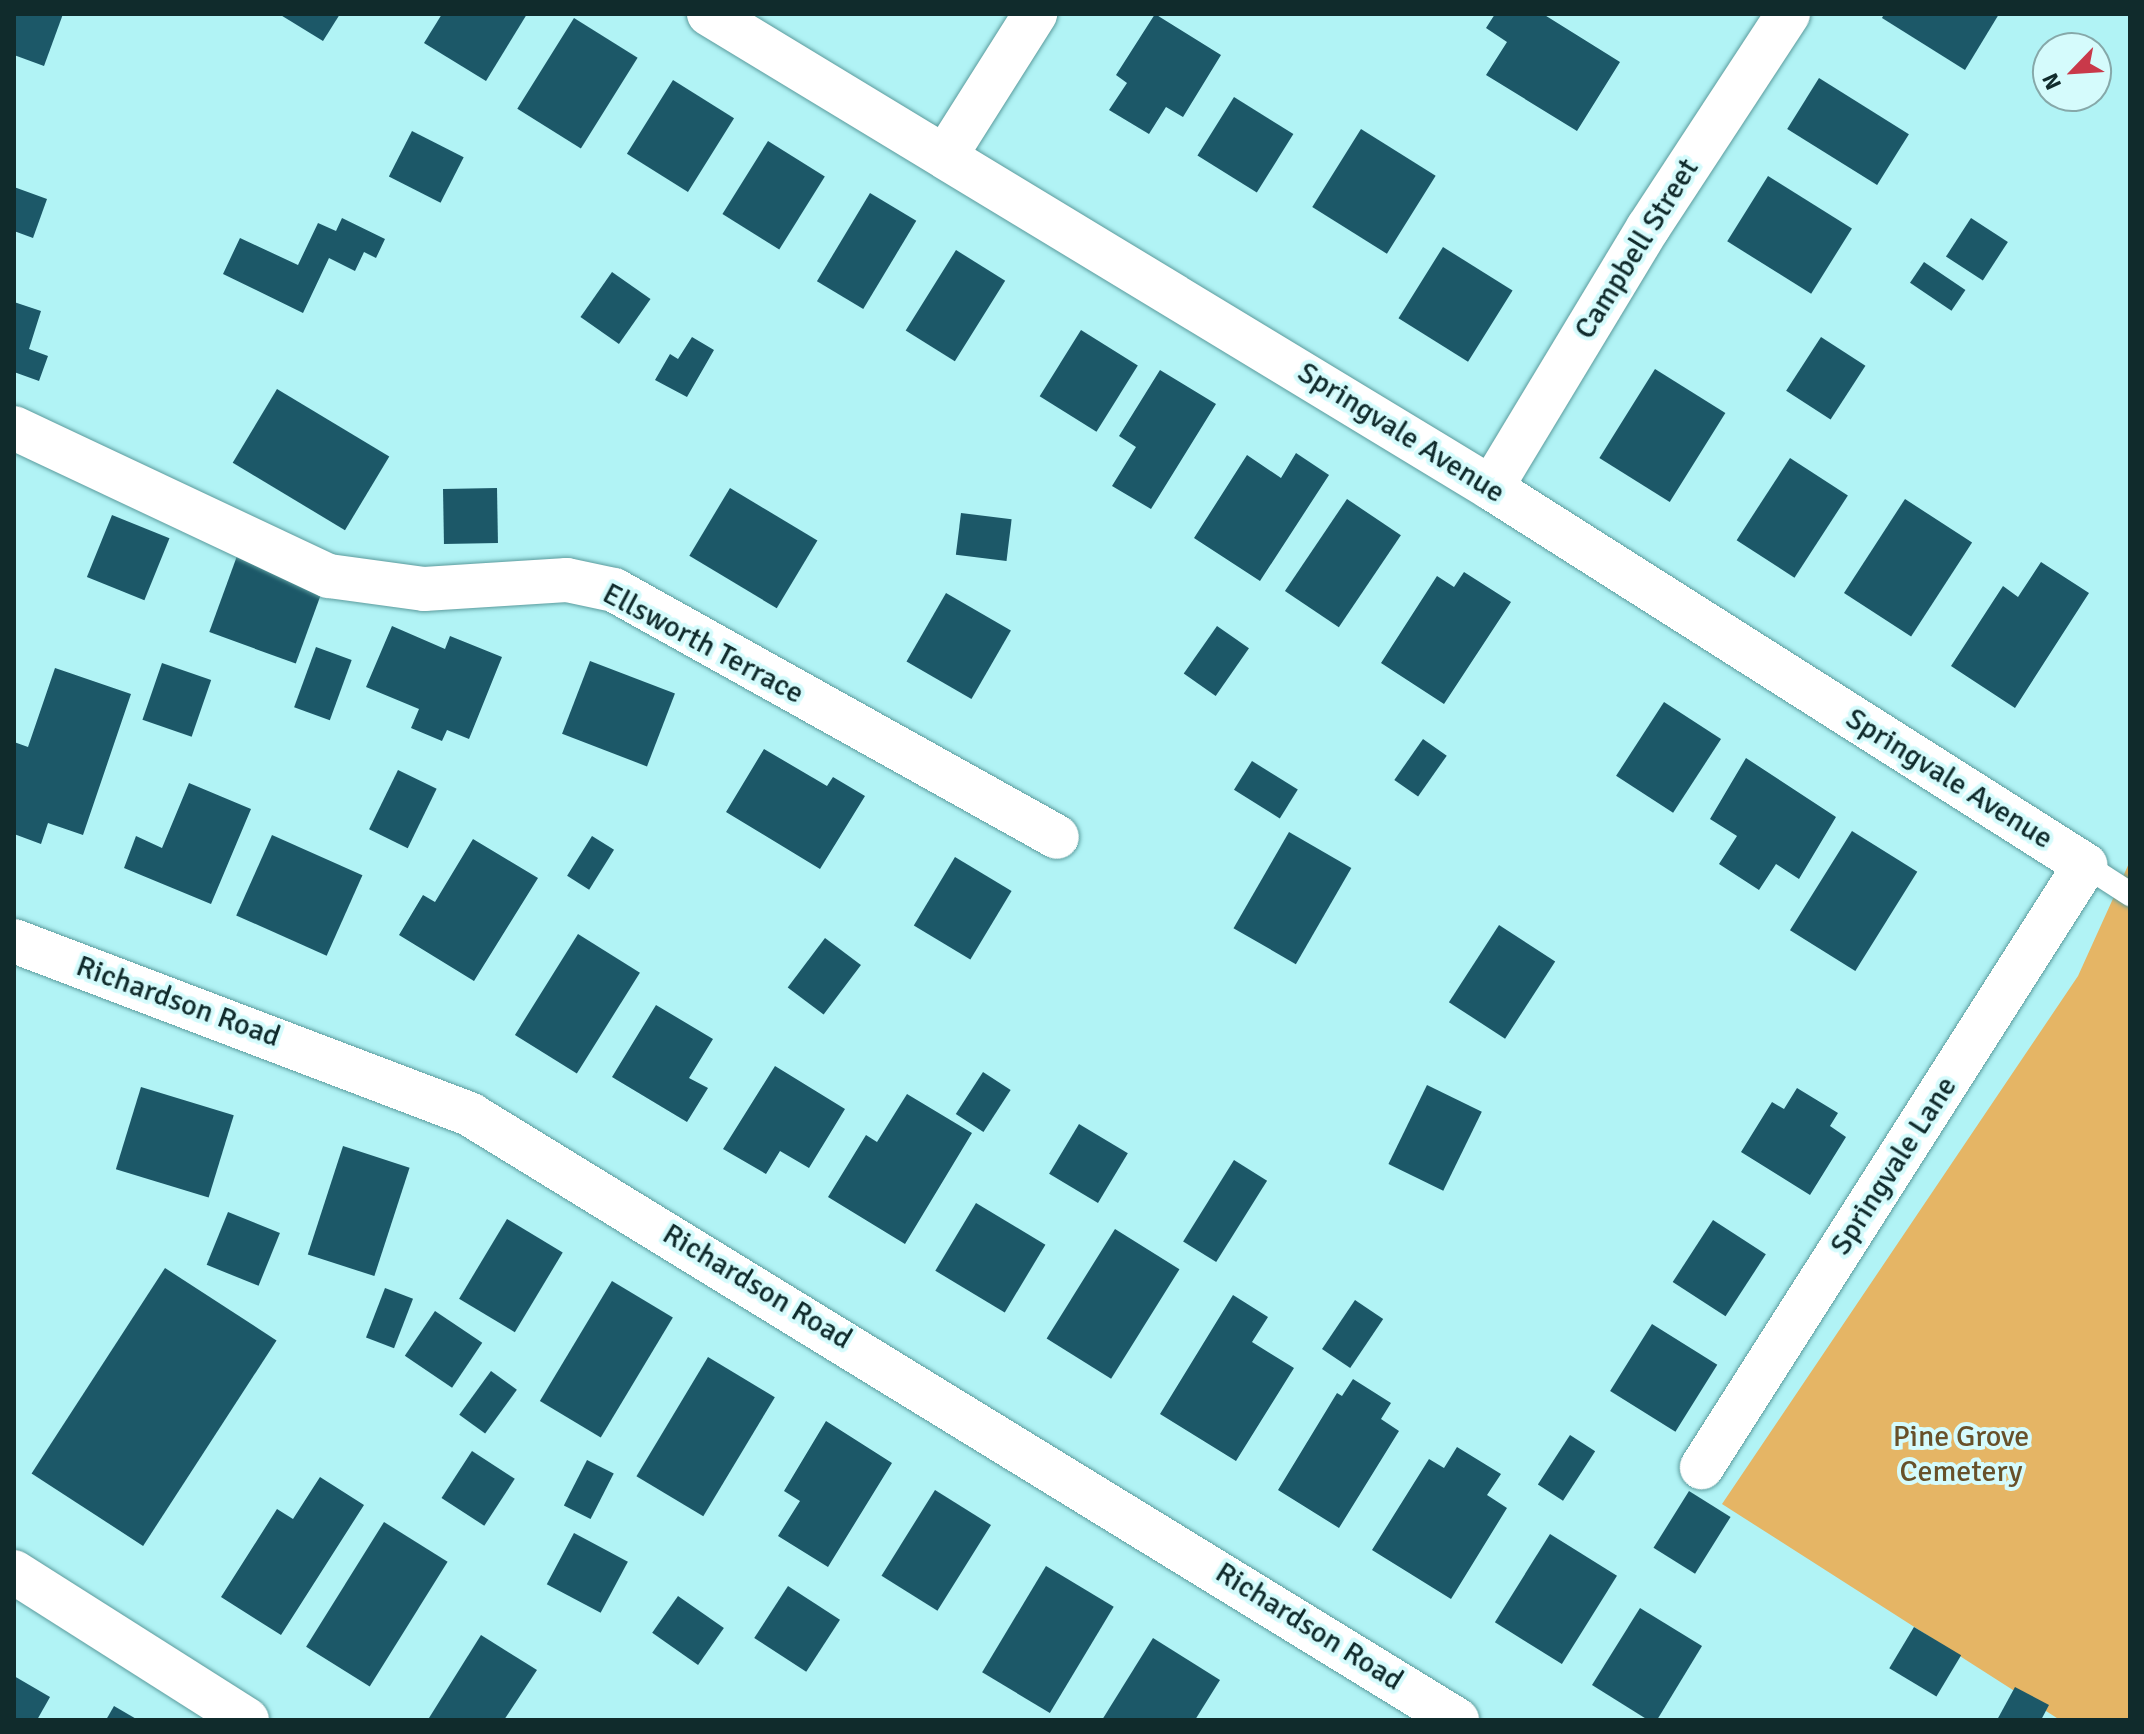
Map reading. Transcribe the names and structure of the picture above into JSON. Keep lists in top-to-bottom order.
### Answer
{
  "streets": {
    "street": [
      "Campbell Street",
      "Springvale Avenue",
      "Ellsworth Terrace",
      "Richardson Road",
      "Springvale Lane"
    ]
  },
  "crossings": [
    ["Campbell Street", "Springvale Avenue"],
    ["Springvale Avenue", "Springvale Lane"]
  ],
  "parks": ["Pine Grove Cemetery"],
  "north": "bottom left"
}
